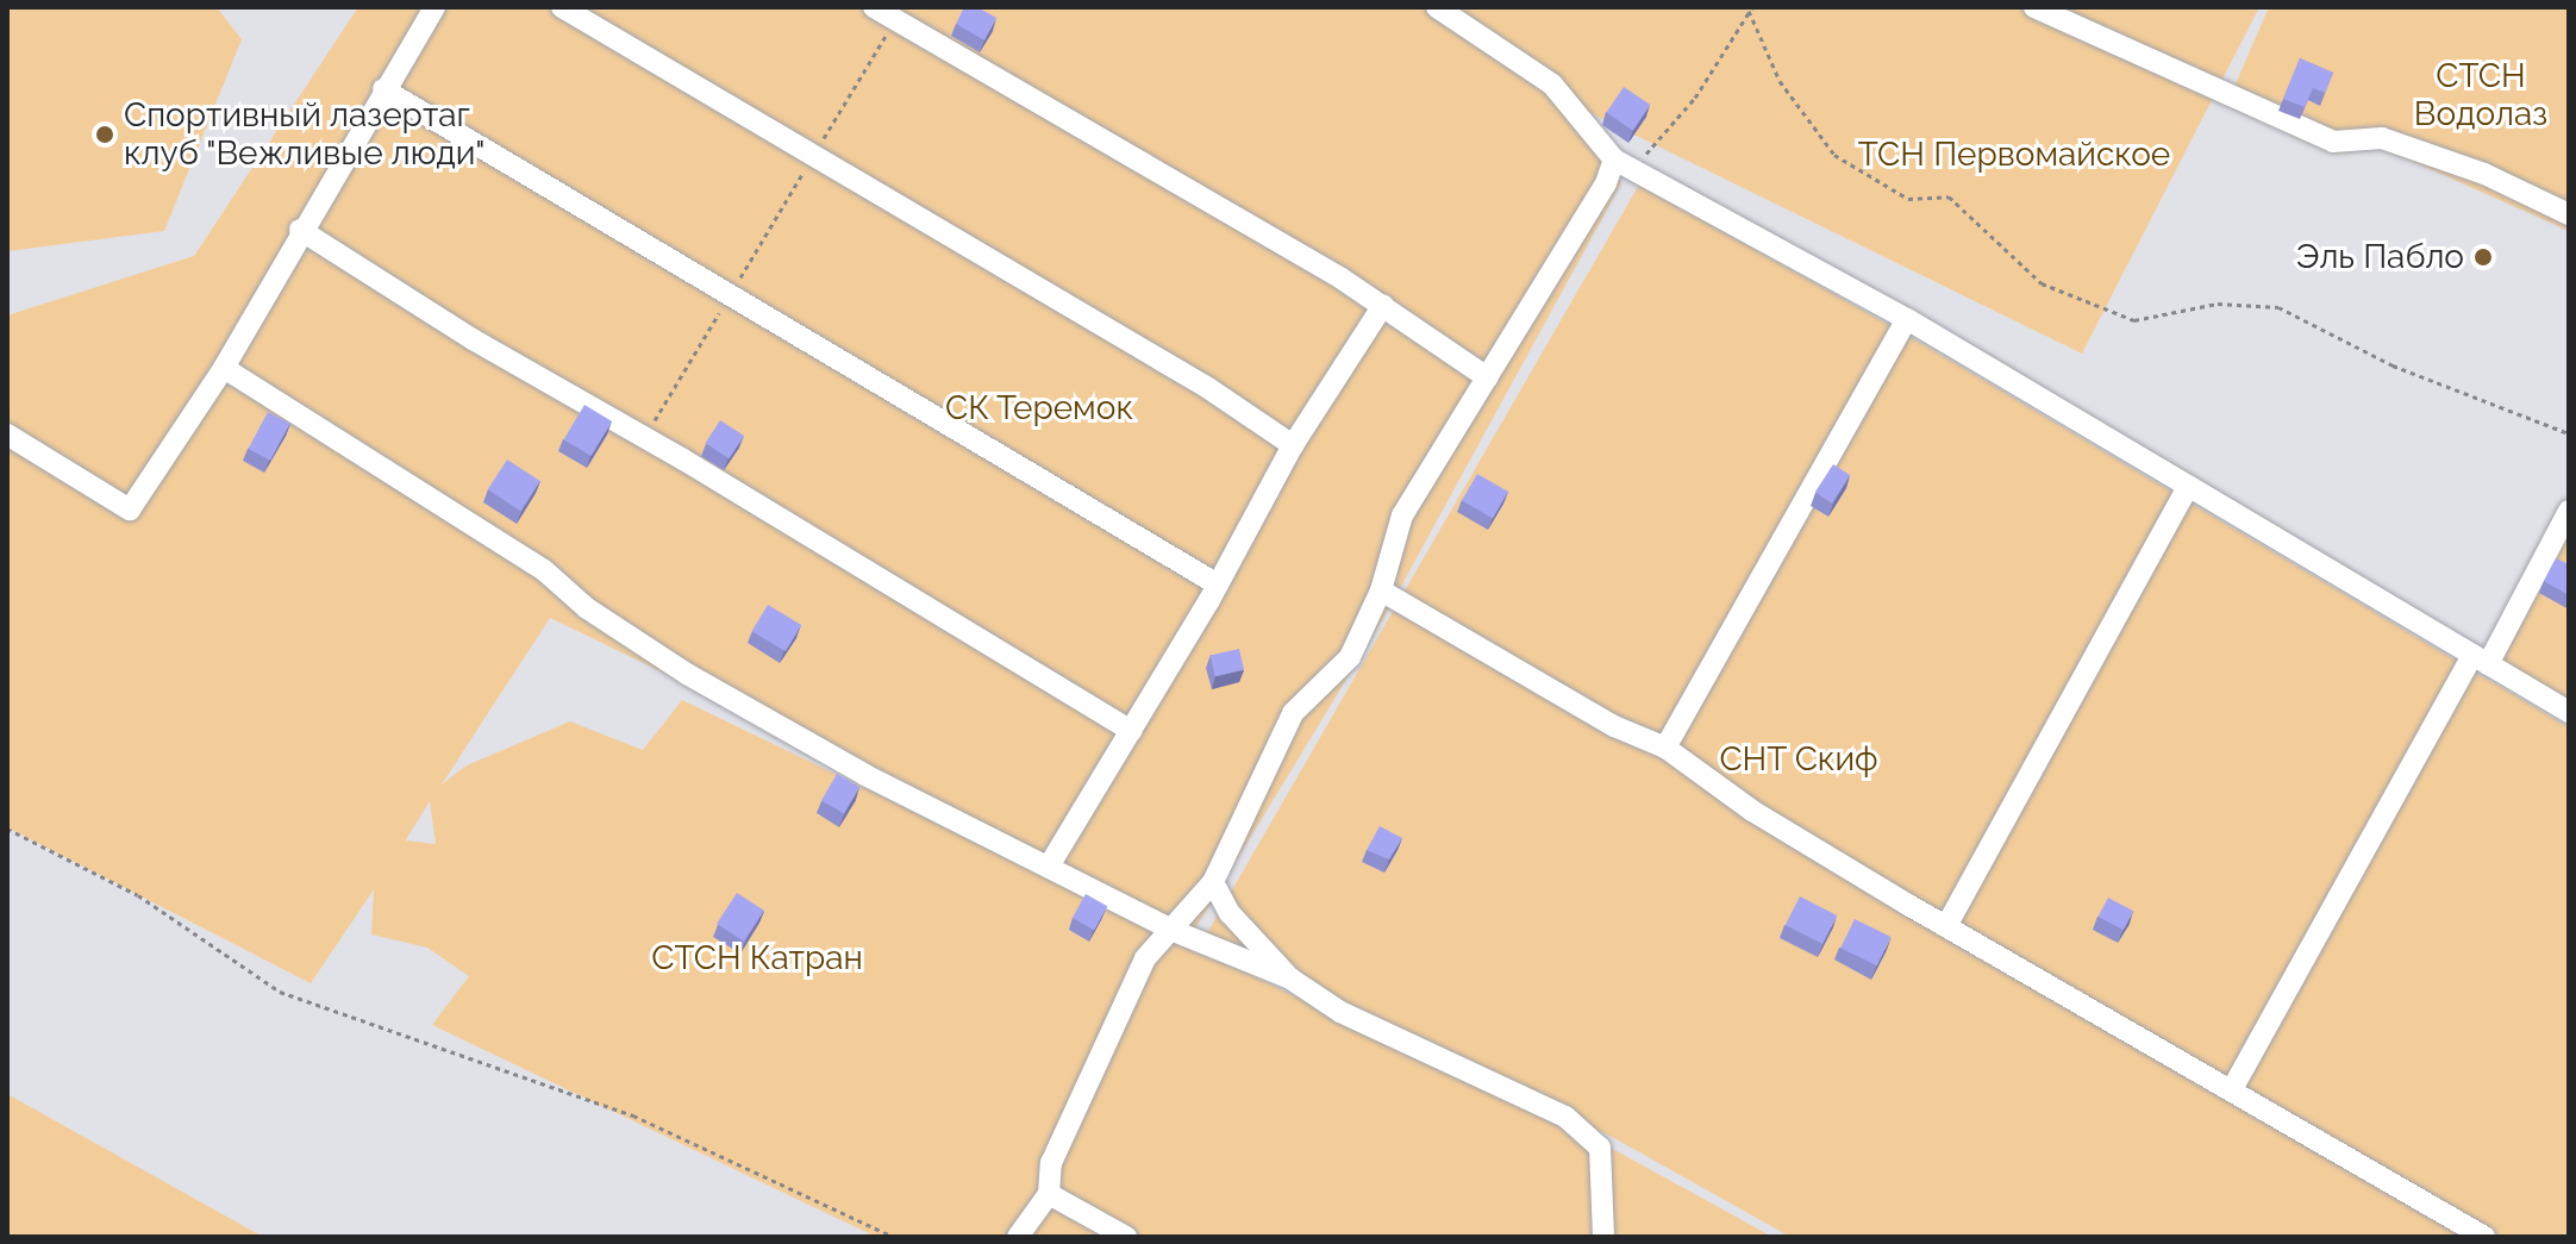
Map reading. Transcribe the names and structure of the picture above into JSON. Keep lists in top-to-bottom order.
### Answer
{
  "parks": [
    "СТСН Водолаз",
    "ТСН Первомайское",
    "СК Теремок",
    "СНТ Скиф",
    "СТСН Катран"
  ],
  "places": ["Спортивный лазертаг клуб \"Вежливые люди\"", "Эль Пабло"]
}
